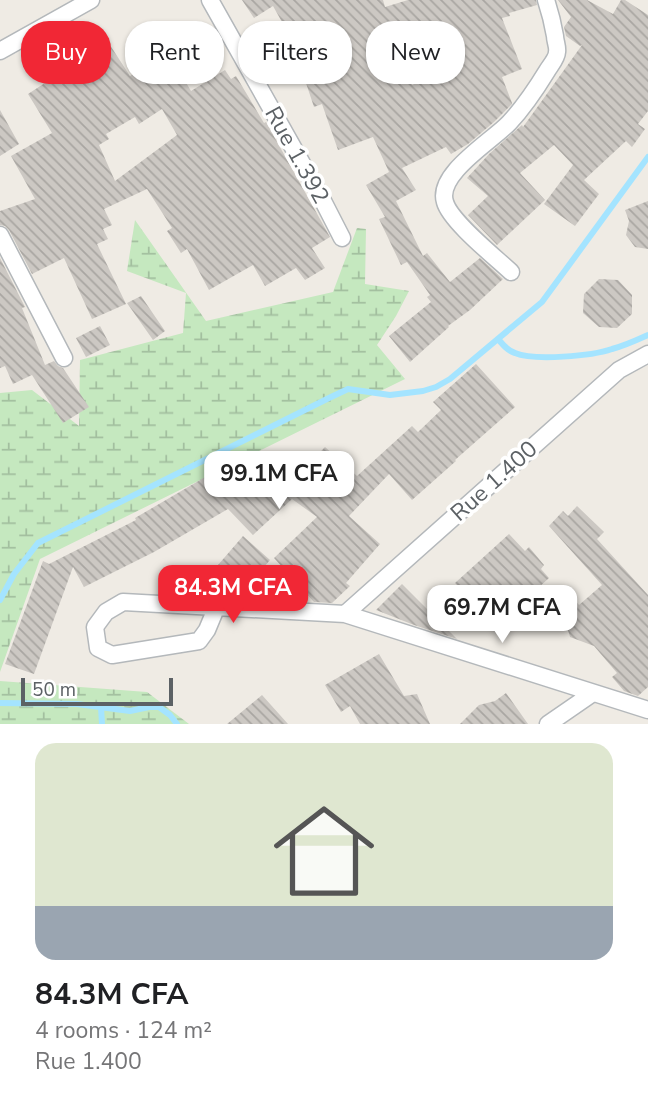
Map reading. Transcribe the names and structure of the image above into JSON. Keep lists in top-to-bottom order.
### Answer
{
  "streets": {
    "street": ["Rue 1.392", "Rue 1.400"]
  },
  "scale_bar": "50 m",
  "page": {
    "chip": [
      "Buy",
      "Rent",
      "Filters",
      "New"
    ],
    "price": ["99.1M CFA", "84.3M CFA", "69.7M CFA"],
    "scale": "50 m",
    "list": [
      {
        "name": "84.3M CFA",
        "note": "4 rooms · 124 m² · Rue 1.400"
      }
    ]
  }
}
